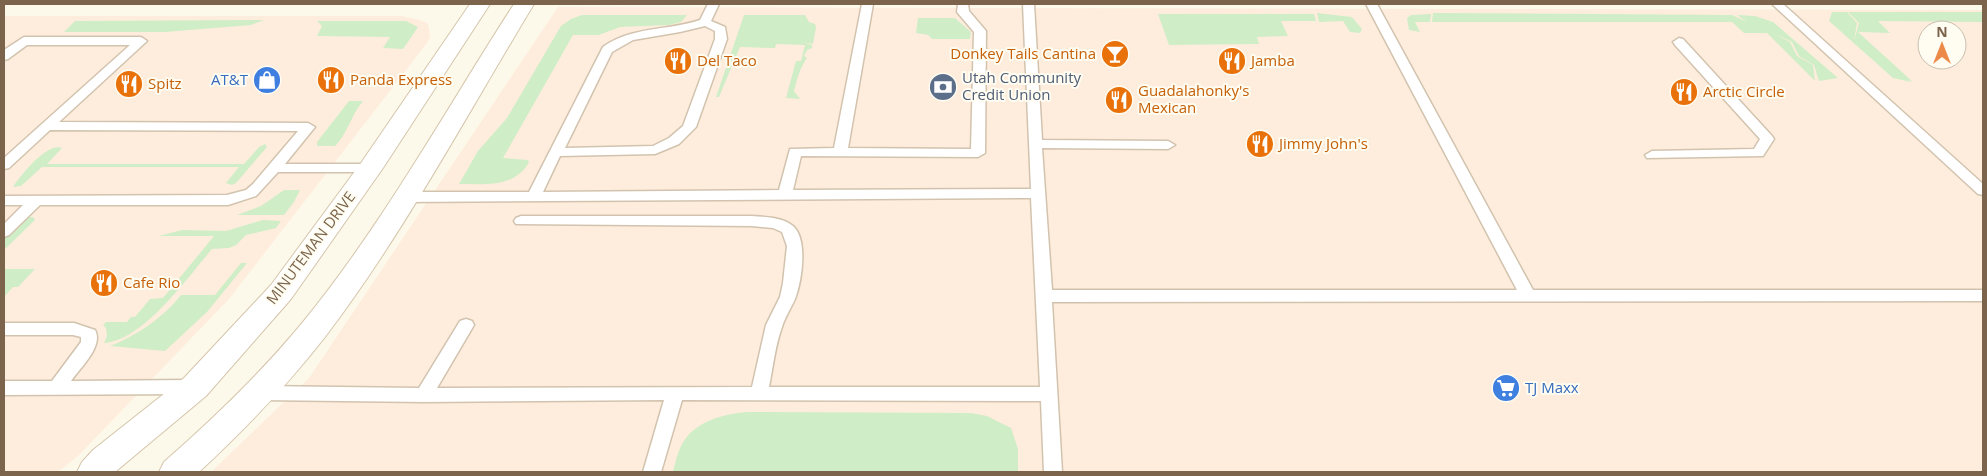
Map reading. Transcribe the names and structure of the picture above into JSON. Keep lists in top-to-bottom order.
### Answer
{
  "streets": {
    "main road": ["MINUTEMAN DRIVE"]
  },
  "places": {
    "bar": ["Donkey Tails Cantina"],
    "restaurant": [
      "Del Taco",
      "Jamba",
      "Panda Express",
      "Spitz",
      "Arctic Circle",
      "Guadalahonky's Mexican",
      "Jimmy John's",
      "Cafe Rio"
    ],
    "shop": ["AT&T"],
    "bank": ["Utah Community Credit Union"],
    "supermarket": ["TJ Maxx"]
  },
  "north": "top"
}
